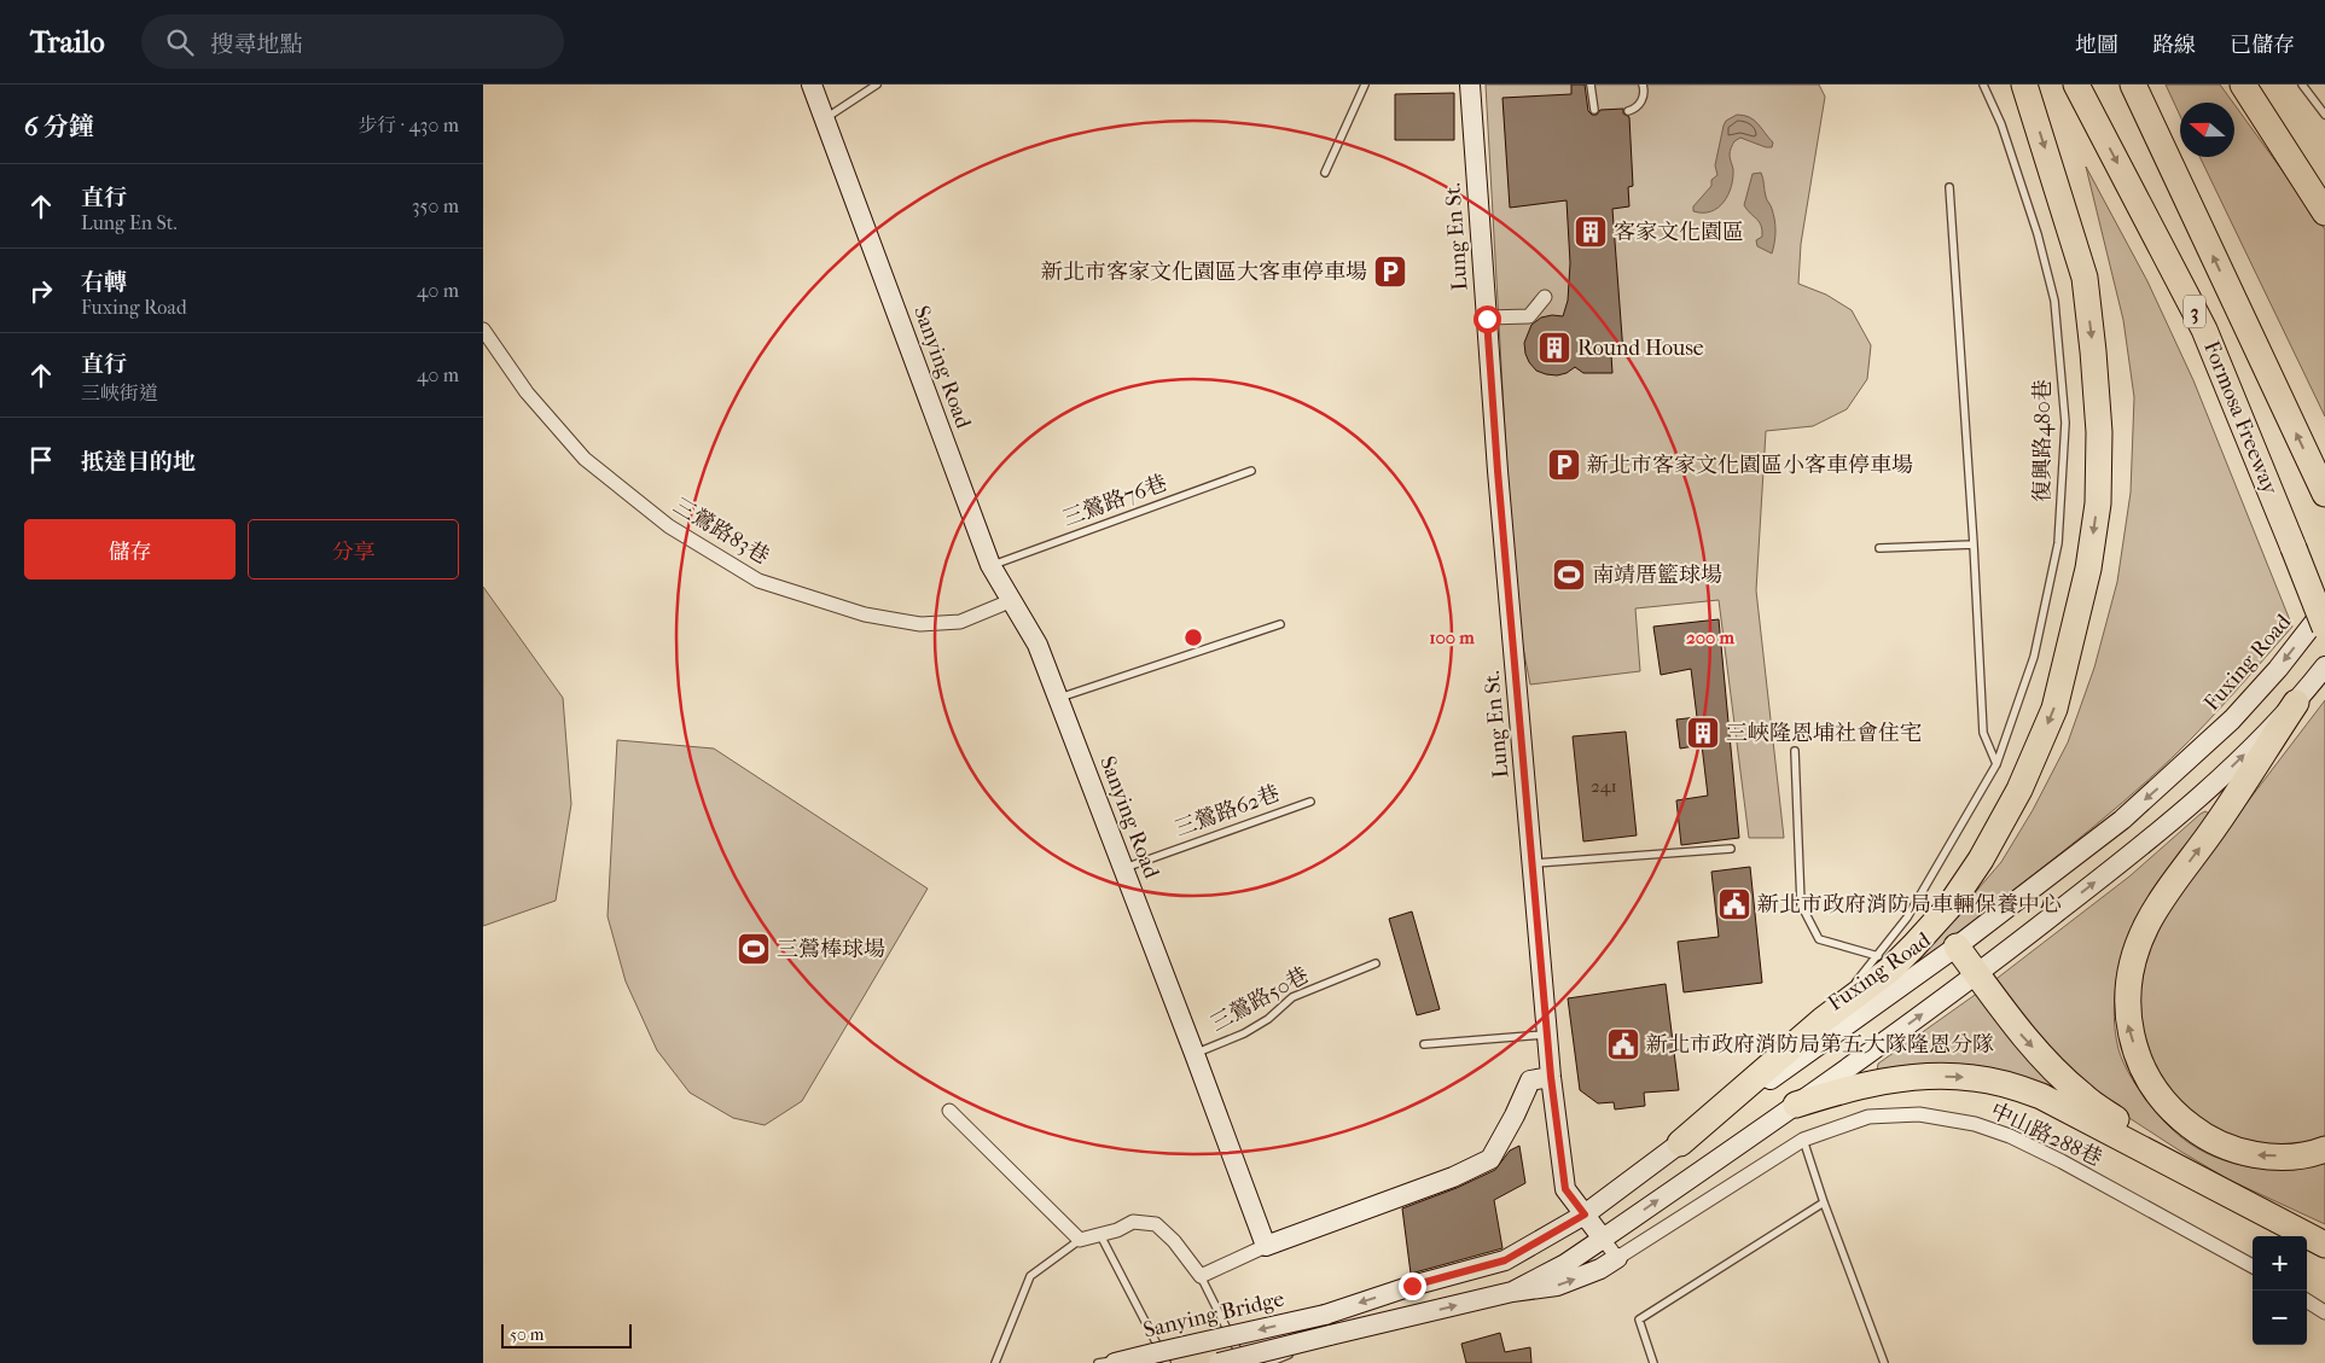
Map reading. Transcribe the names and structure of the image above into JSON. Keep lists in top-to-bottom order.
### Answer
{
  "streets": {
    "highway": ["3", "Formosa Freeway"],
    "main road": [
      "Lung En St.",
      "Sanying Road",
      "Fuxing Road",
      "Sanying Bridge"
    ],
    "street": ["三鶯路83巷", "中山路288巷"],
    "lane": [
      "復興路480巷",
      "三鶯路76巷",
      "三鶯路62巷",
      "三鶯路50巷"
    ]
  },
  "crossings": [
    ["Lung En St.", "Fuxing Road"],
    ["Sanying Road", "三鶯路76巷"],
    ["Sanying Road", "三鶯路83巷"],
    ["Sanying Road", "三鶯路62巷"],
    ["Sanying Road", "三鶯路50巷"],
    ["Fuxing Road", "Sanying Bridge"]
  ],
  "places": {
    "building": ["客家文化園區", "Round House", "三峽隆恩埔社會住宅"],
    "parking": ["新北市客家文化園區大客車停車場", "新北市客家文化園區小客車停車場"],
    "sports": ["南靖厝籃球場", "三鶯棒球場"],
    "public building": ["新北市政府消防局車輛保養中心", "新北市政府消防局第五大隊隆恩分隊"]
  },
  "house_numbers": ["241"],
  "scale_bar": "50 m",
  "north": "left",
  "page": {
    "header": "Trailo",
    "search": "搜尋地點",
    "nav": ["地圖", "路線", "已儲存"],
    "heading": ["6 分鐘", "步行 · 430 m"],
    "list": [
      ["直行", "Lung En St.", "350 m"],
      ["右轉", "Fuxing Road", "40 m"],
      ["直行", "三峽街道", "40 m"],
      "抵達目的地"
    ],
    "buttons": ["儲存", "分享"],
    "map_buttons": ["+", "−"],
    "scale": "50 m"
  },
  "rings": ["100 m", "200 m"]
}
